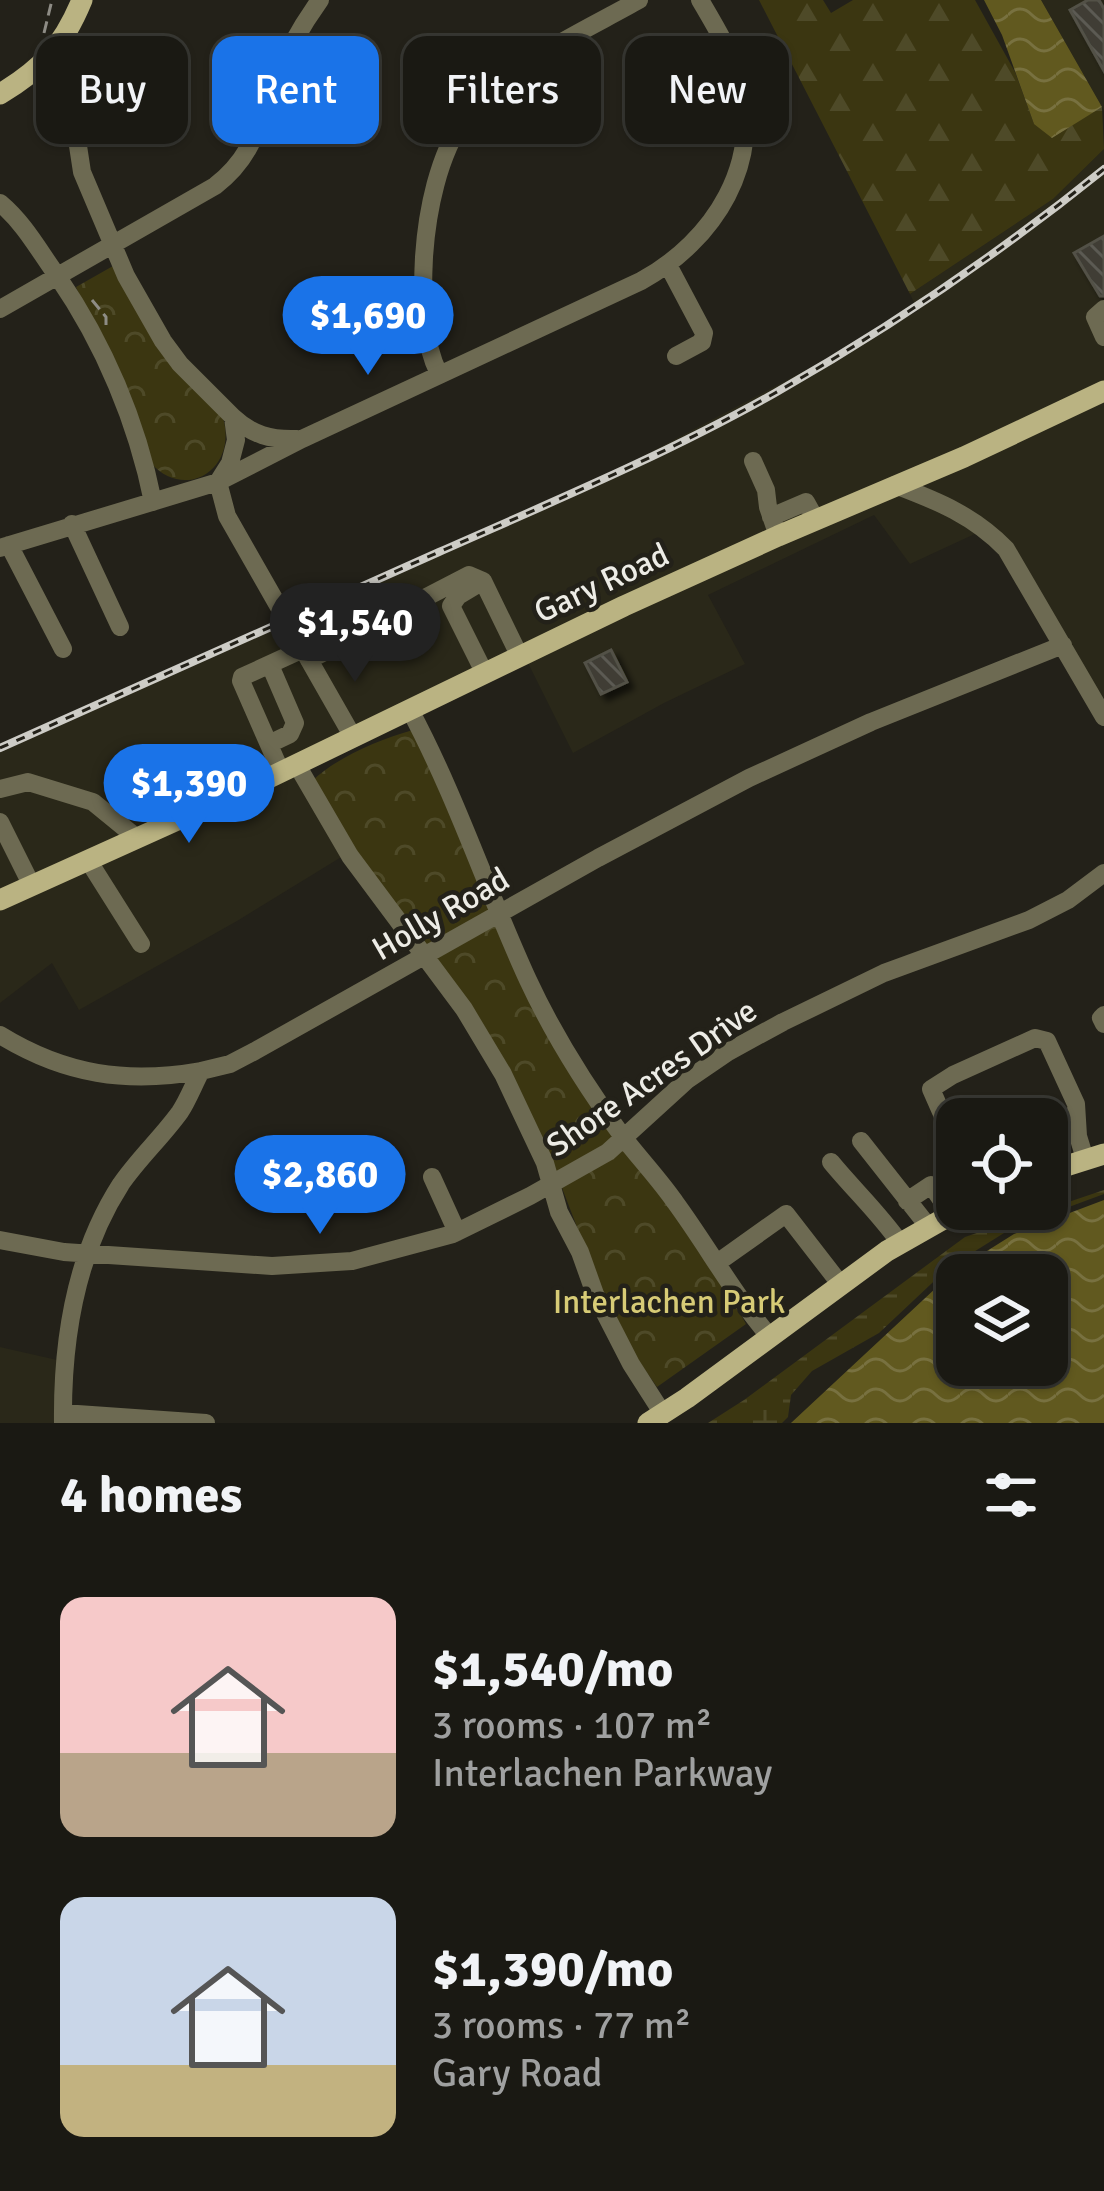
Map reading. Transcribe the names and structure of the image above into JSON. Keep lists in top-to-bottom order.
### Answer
{
  "streets": {
    "main road": ["Gary Road"],
    "street": ["Holly Road", "Shore Acres Drive"]
  },
  "parks": ["Interlachen Park"],
  "page": {
    "chip": [
      "Buy",
      "Rent",
      "Filters",
      "New"
    ],
    "price": [
      "$1,690",
      "$1,540",
      "$1,390",
      "$2,860"
    ],
    "heading": "4 homes",
    "list": [
      {
        "name": "$1,540/mo",
        "note": "3 rooms · 107 m² · Interlachen Parkway"
      },
      {
        "name": "$1,390/mo",
        "note": "3 rooms · 77 m² · Gary Road"
      }
    ]
  }
}
